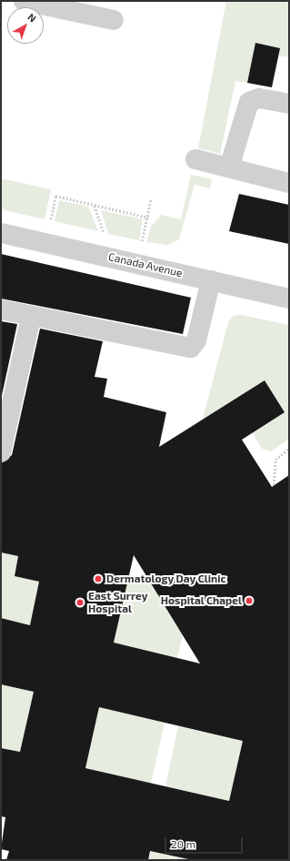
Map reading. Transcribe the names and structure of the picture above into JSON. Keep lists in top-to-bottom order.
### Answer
{
  "streets": {
    "street": ["Canada Avenue"]
  },
  "places": ["Dermatology Day Clinic", "Hospital Chapel", "East Surrey Hospital"],
  "scale_bar": "20 m",
  "north": "top right"
}
